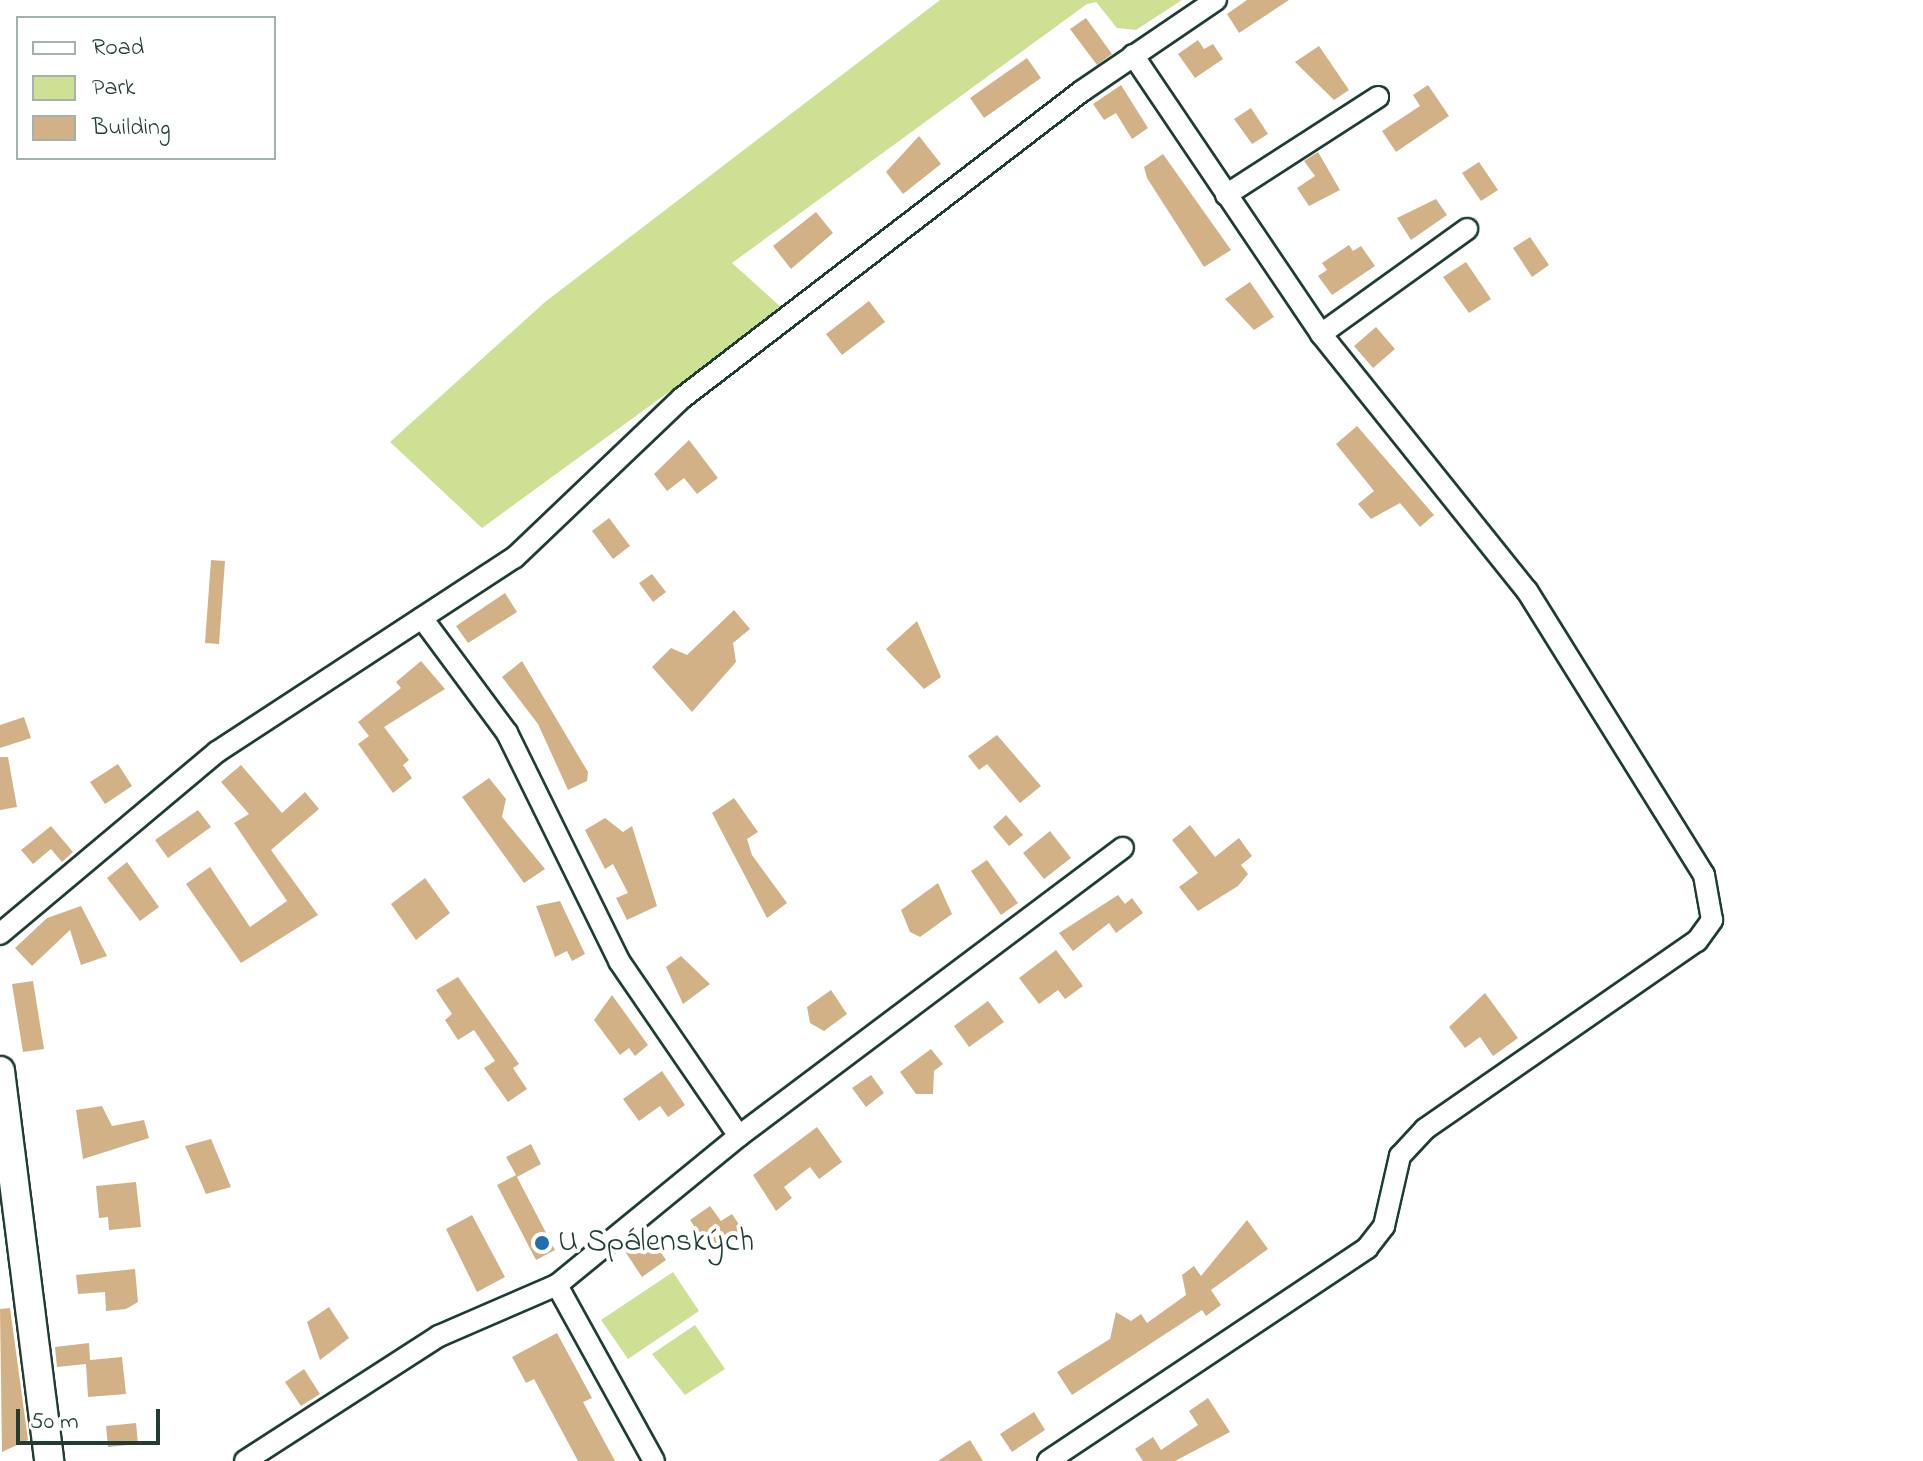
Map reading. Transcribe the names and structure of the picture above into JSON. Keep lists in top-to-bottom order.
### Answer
{
  "places": ["U Spálenských"],
  "legend": ["Road", "Park", "Building"],
  "scale_bar": "50 m"
}
